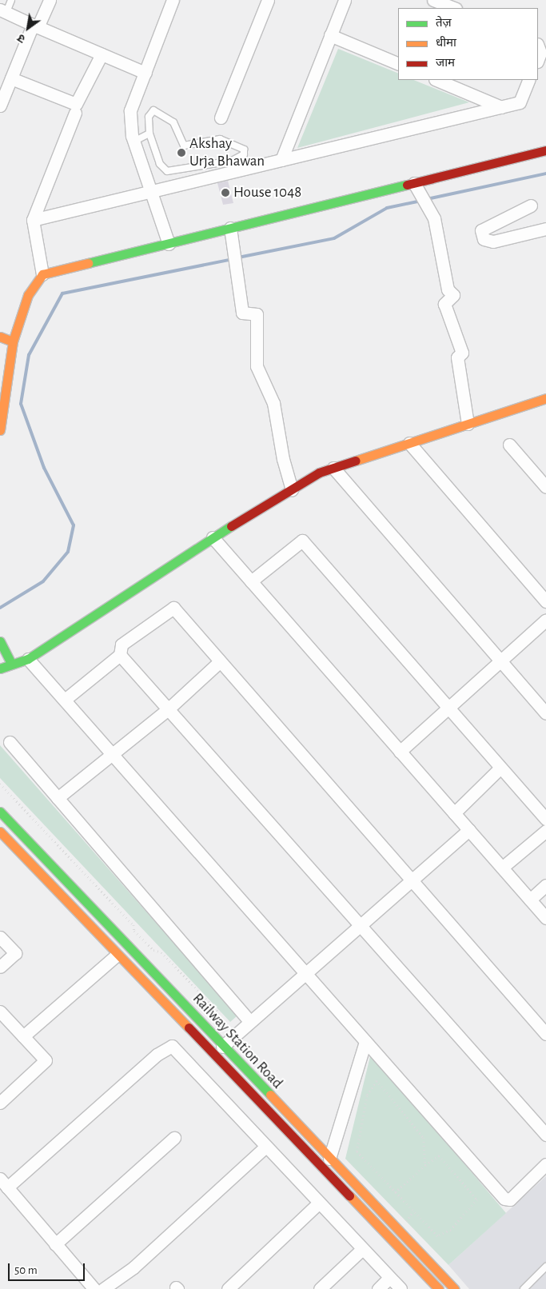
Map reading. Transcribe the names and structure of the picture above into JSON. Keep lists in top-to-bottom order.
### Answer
{
  "streets": {
    "street": ["Railway Station Road"]
  },
  "places": ["Akshay Urja Bhawan", "House 1048"],
  "legend": ["तेज़", "धीमा", "जाम"],
  "scale_bar": "50 m",
  "north": "bottom left"
}
